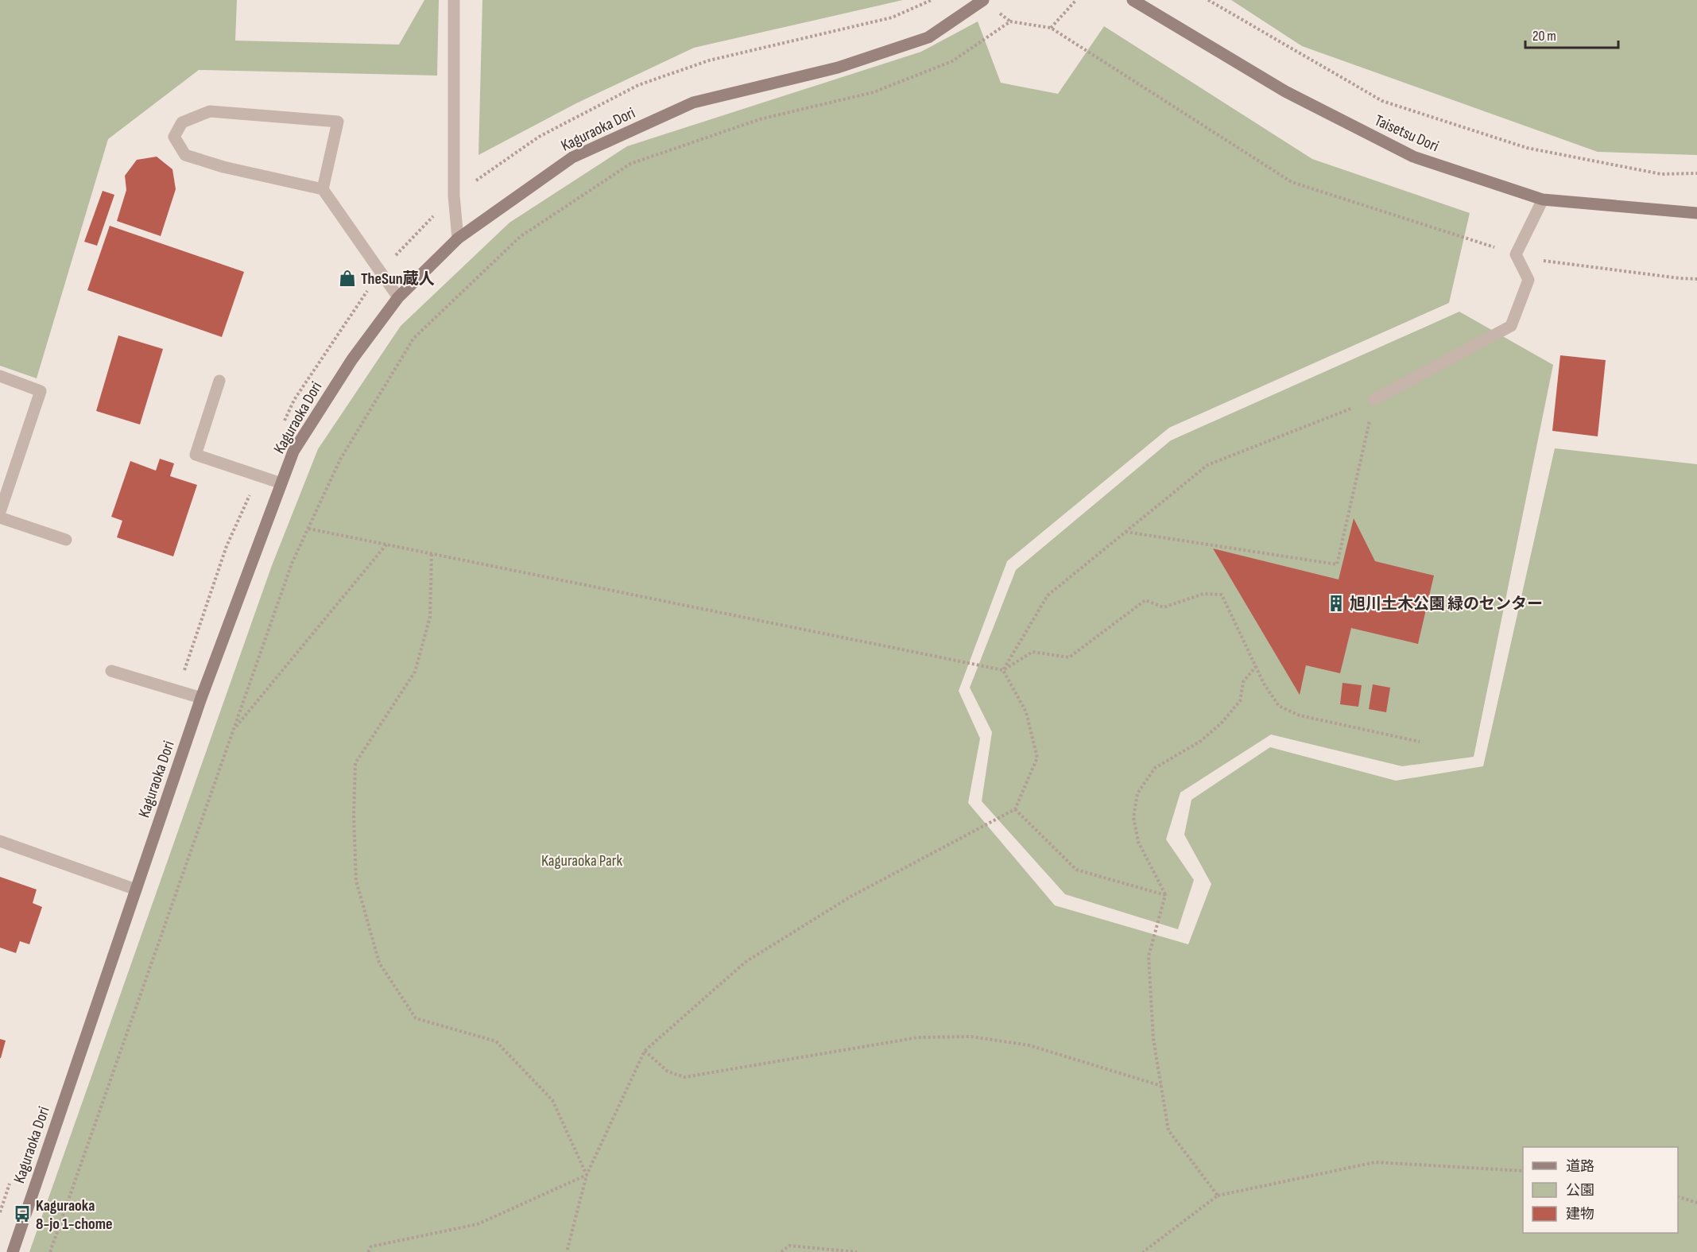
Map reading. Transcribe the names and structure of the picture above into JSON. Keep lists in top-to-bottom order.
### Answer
{
  "streets": {
    "street": ["Kaguraoka Dori", "Taisetsu Dori"]
  },
  "parks": ["Kaguraoka Park"],
  "places": {
    "shop": ["TheSun蔵人"],
    "building": ["旭川土木公園 緑のセンター"],
    "bus stop": ["Kaguraoka 8-jo 1-chome"]
  },
  "legend": ["道路", "公園", "建物"],
  "scale_bar": "20 m"
}
